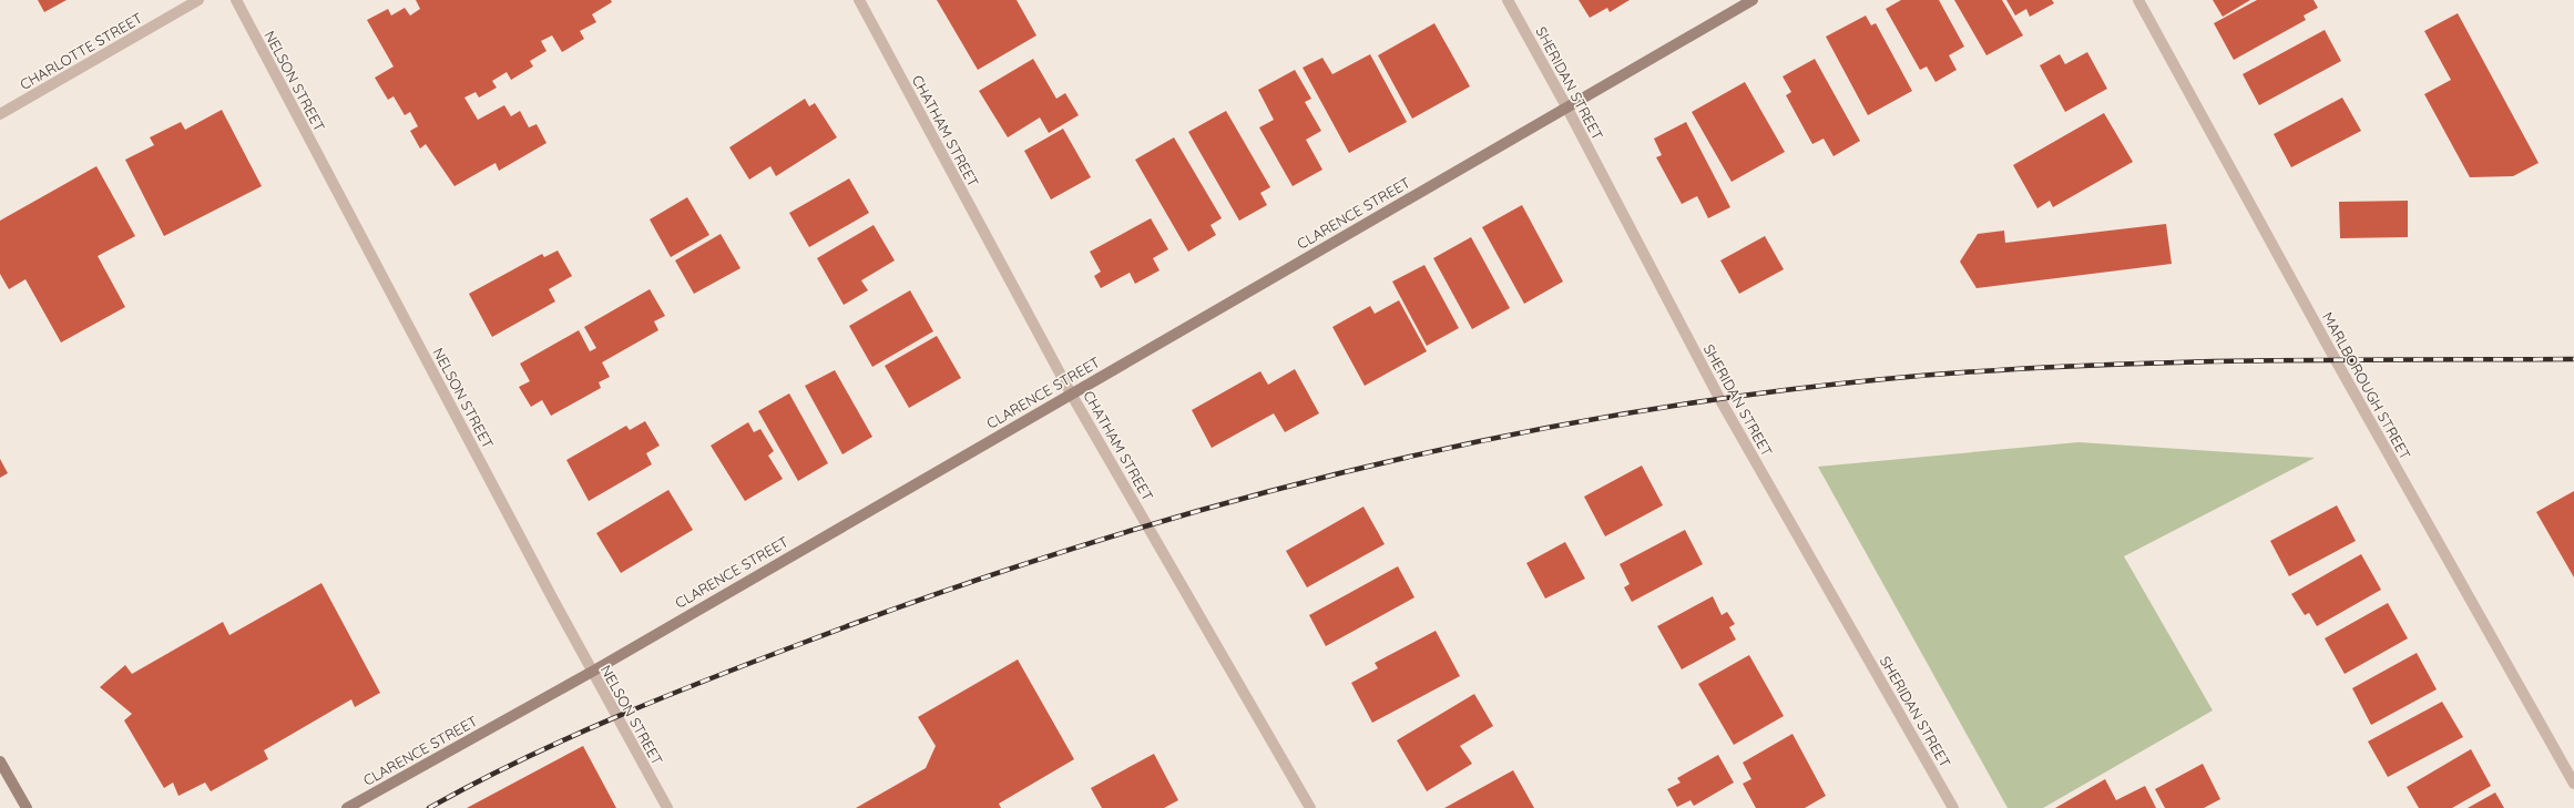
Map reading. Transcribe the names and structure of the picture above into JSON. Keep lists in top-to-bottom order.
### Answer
{
  "streets": {
    "main road": ["CLARENCE STREET"],
    "street": [
      "CHARLOTTE STREET",
      "NELSON STREET",
      "SHERIDAN STREET",
      "CHATHAM STREET",
      "MARLBOROUGH STREET"
    ]
  },
  "crossings": [
    ["NELSON STREET", "CLARENCE STREET"],
    ["SHERIDAN STREET", "CLARENCE STREET"],
    ["CHATHAM STREET", "CLARENCE STREET"]
  ]
}
